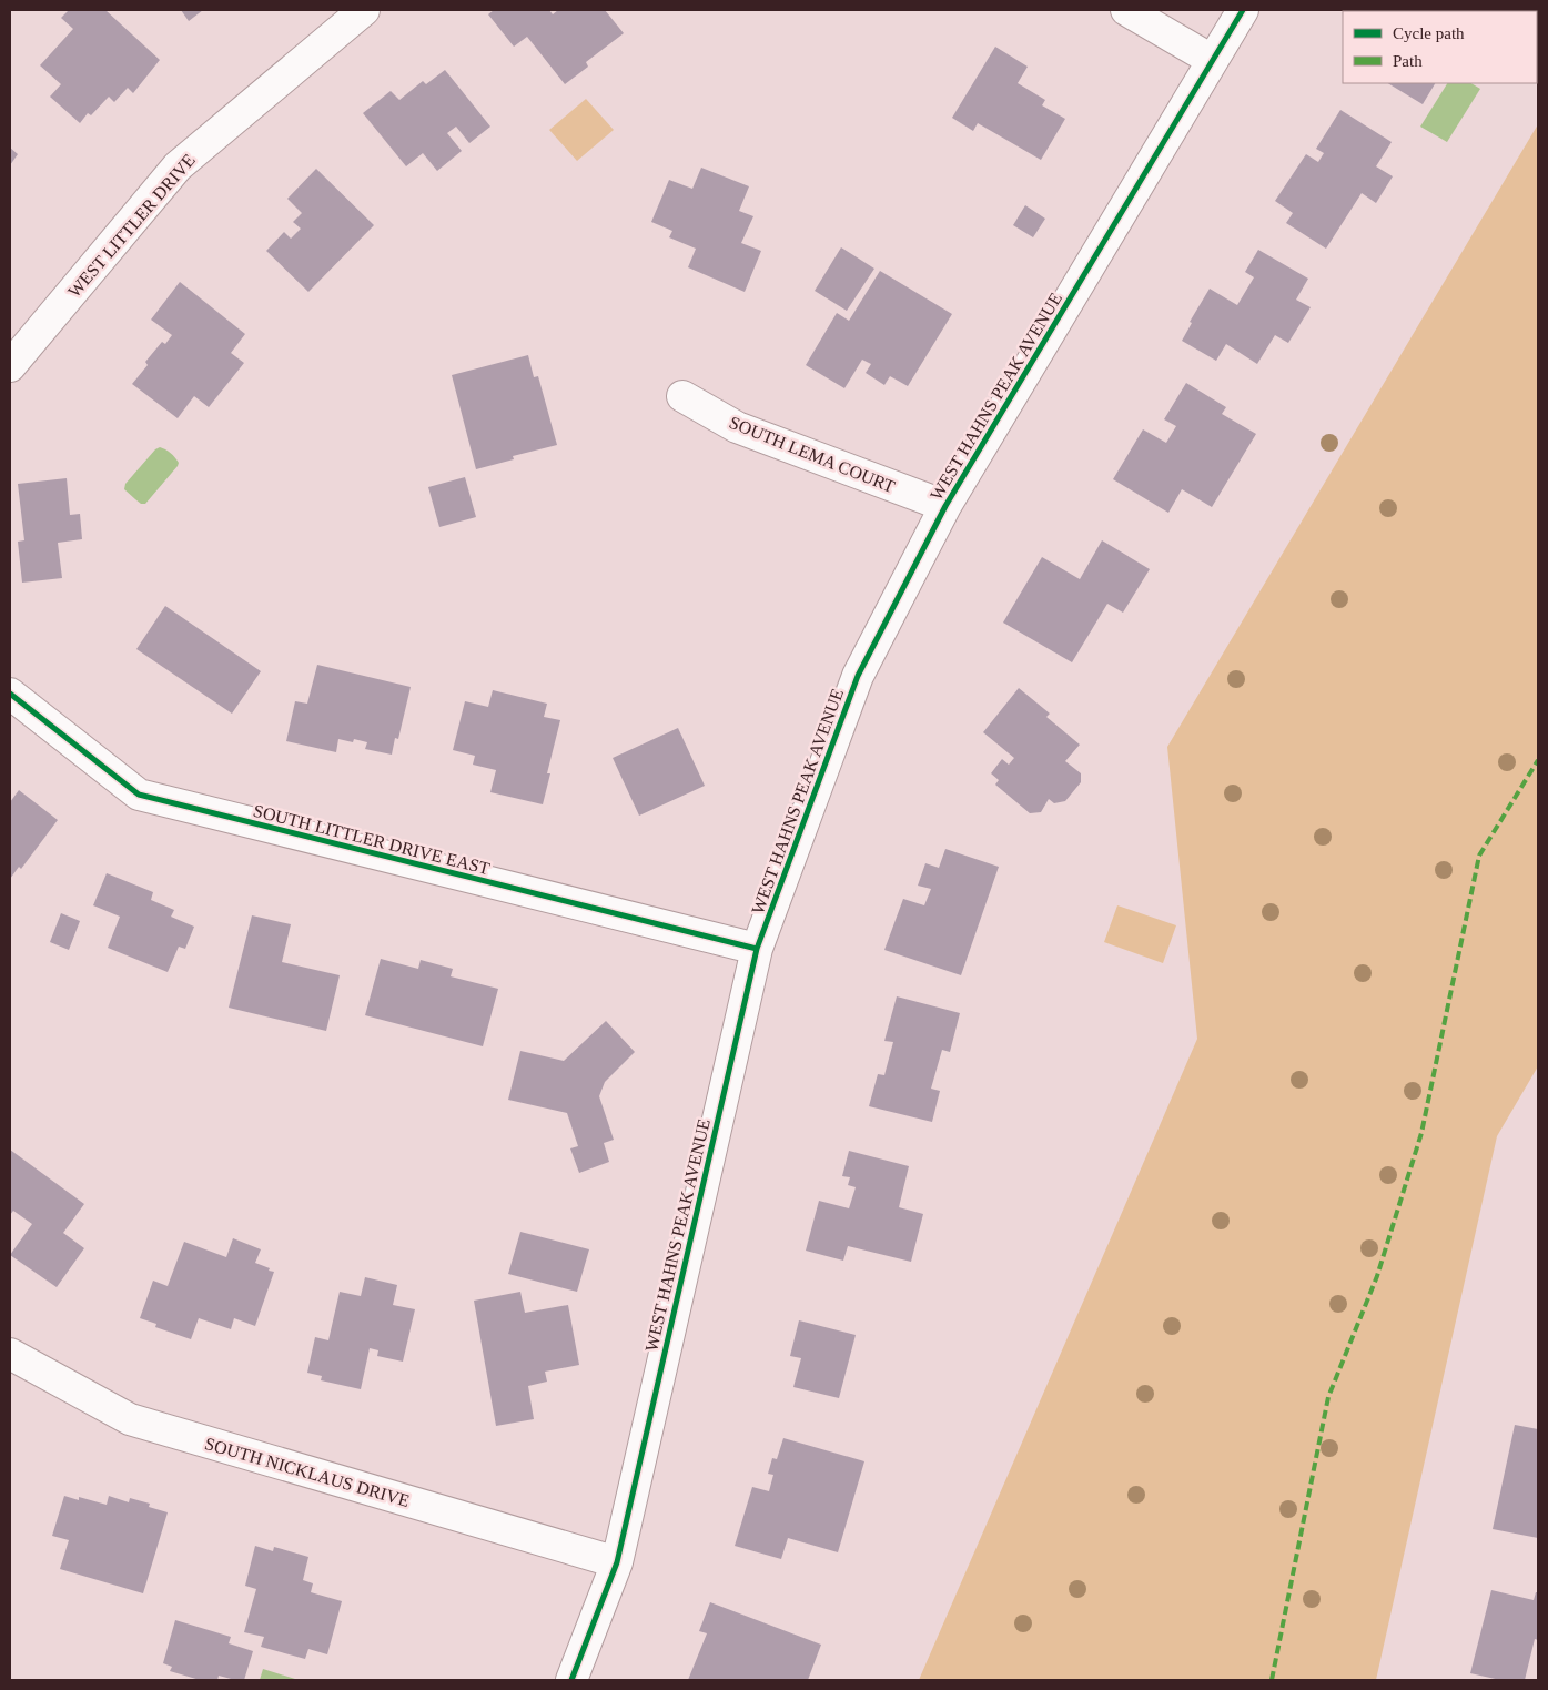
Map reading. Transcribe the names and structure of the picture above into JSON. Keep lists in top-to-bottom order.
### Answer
{
  "streets": {
    "street": [
      "WEST LITTLER DRIVE",
      "WEST HAHNS PEAK AVENUE",
      "SOUTH LEMA COURT",
      "SOUTH LITTLER DRIVE EAST",
      "SOUTH NICKLAUS DRIVE"
    ]
  },
  "crossings": [
    ["WEST HAHNS PEAK AVENUE", "SOUTH LEMA COURT"],
    ["WEST HAHNS PEAK AVENUE", "SOUTH LITTLER DRIVE EAST"],
    ["WEST HAHNS PEAK AVENUE", "SOUTH NICKLAUS DRIVE"]
  ],
  "legend": ["Cycle path", "Path"]
}
